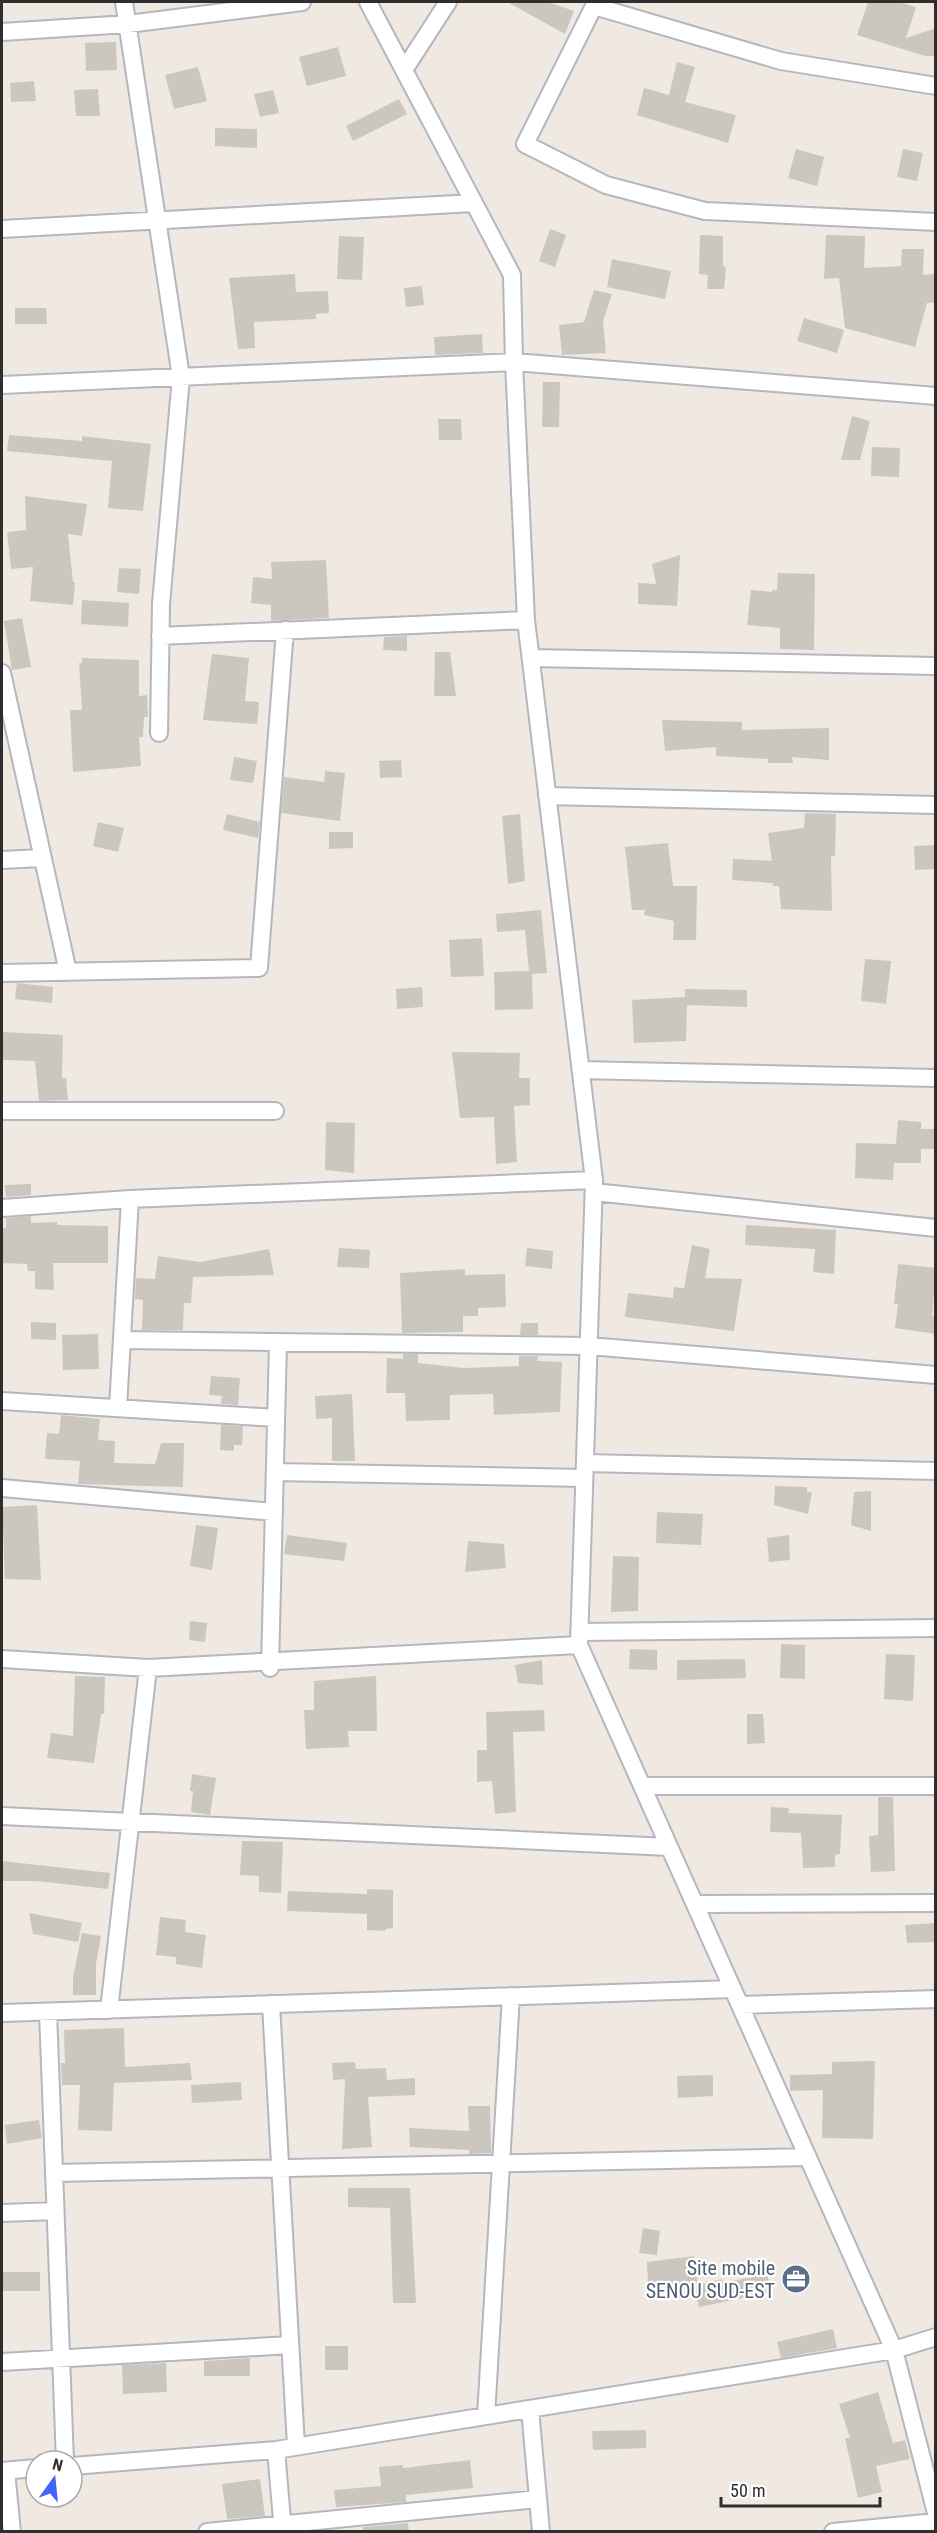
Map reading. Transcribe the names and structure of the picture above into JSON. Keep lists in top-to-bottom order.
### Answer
{
  "places": {
    "office": ["Site mobile SENOU SUD-EST"]
  },
  "scale_bar": "50 m",
  "north": "top"
}
